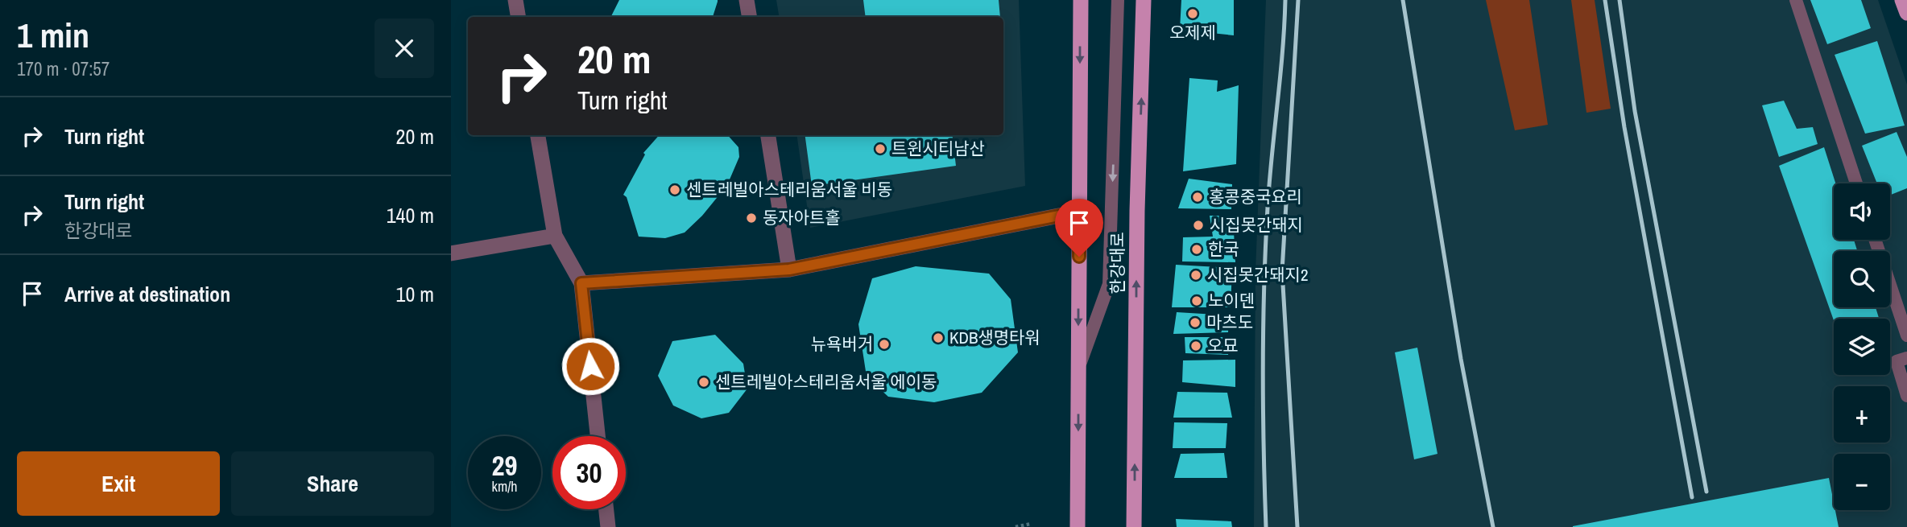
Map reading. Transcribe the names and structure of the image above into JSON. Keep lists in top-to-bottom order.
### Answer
{
  "streets": {
    "main road": ["한강대로"]
  },
  "places": [
    "오제제",
    "트윈시티남산",
    "센트레빌아스테리움서울 비동",
    "홍콩중국요리",
    "동자아트홀",
    "시집못간돼지",
    "한국",
    "시집못간돼지2",
    "노이덴",
    "마츠도",
    "KDB생명타워",
    "뉴욕버거",
    "오묘",
    "센트레빌아스테리움서울 에이동"
  ],
  "page": {
    "heading": ["1 min", "170 m · 07:57"],
    "turn": ["20 m", "Turn right"],
    "list": [
      {
        "name": "Turn right",
        "value": "20 m"
      },
      {
        "name": "Turn right",
        "note": "한강대로",
        "value": "140 m"
      },
      {
        "name": "Arrive at destination",
        "value": "10 m"
      }
    ],
    "map_buttons": ["+", "−"],
    "speed": "29 km/h",
    "limit": "30",
    "buttons": ["Exit", "Share"]
  }
}
